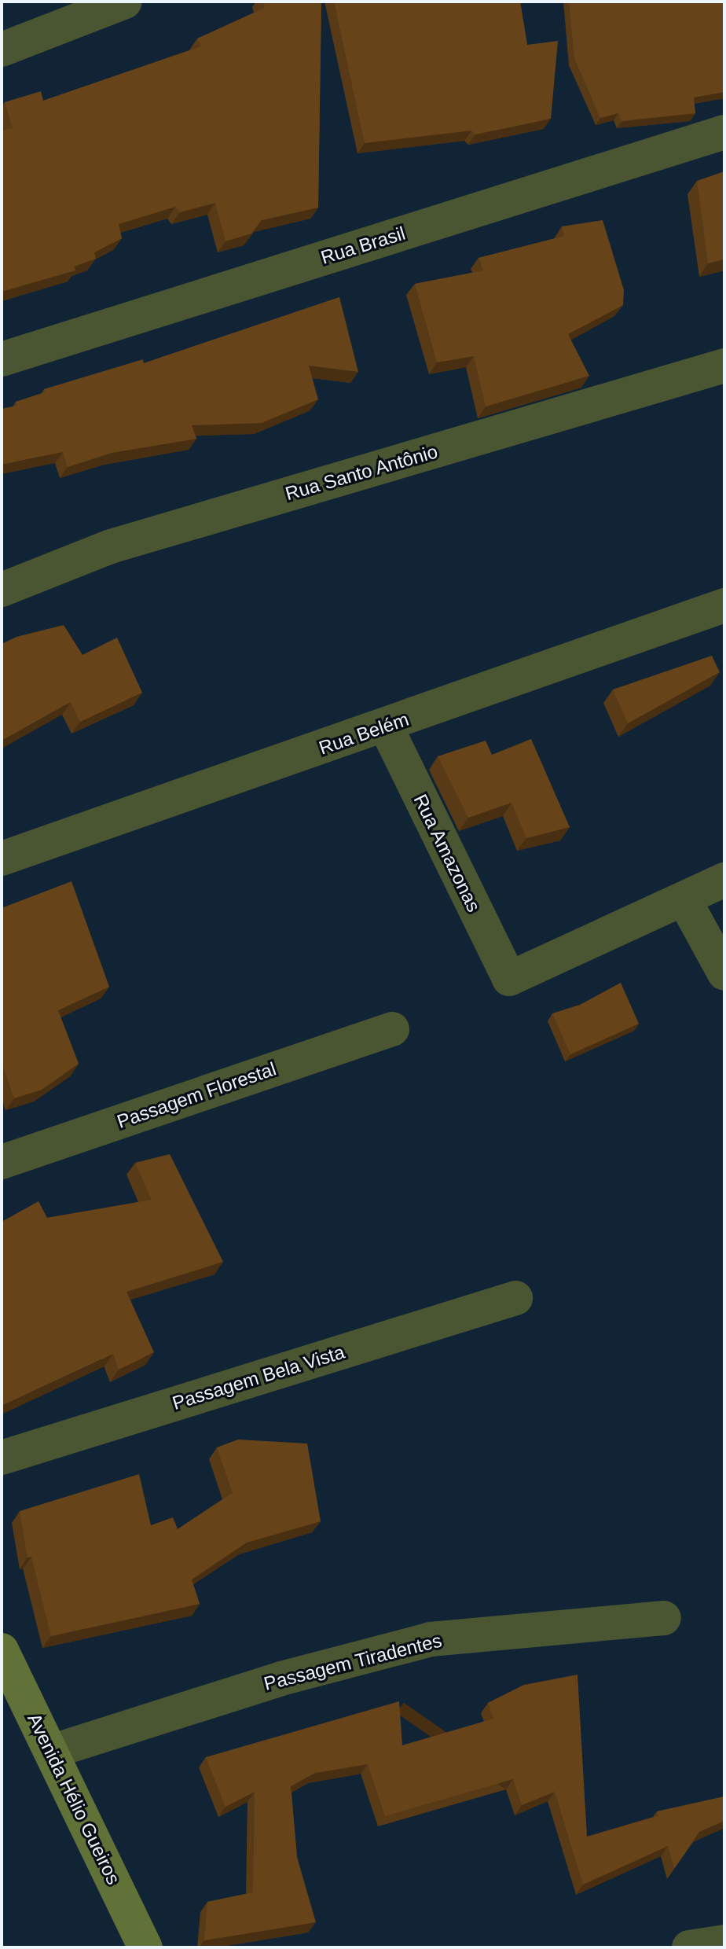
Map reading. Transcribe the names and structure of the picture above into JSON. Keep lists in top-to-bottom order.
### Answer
{
  "streets": {
    "main road": ["Avenida Hélio Gueiros"],
    "street": [
      "Rua Brasil",
      "Rua Santo Antônio",
      "Rua Belém",
      "Rua Amazonas",
      "Passagem Florestal",
      "Passagem Bela Vista",
      "Passagem Tiradentes"
    ]
  },
  "crossings": [
    ["Rua Belém", "Rua Amazonas"],
    ["Passagem Tiradentes", "Avenida Hélio Gueiros"]
  ]
}
